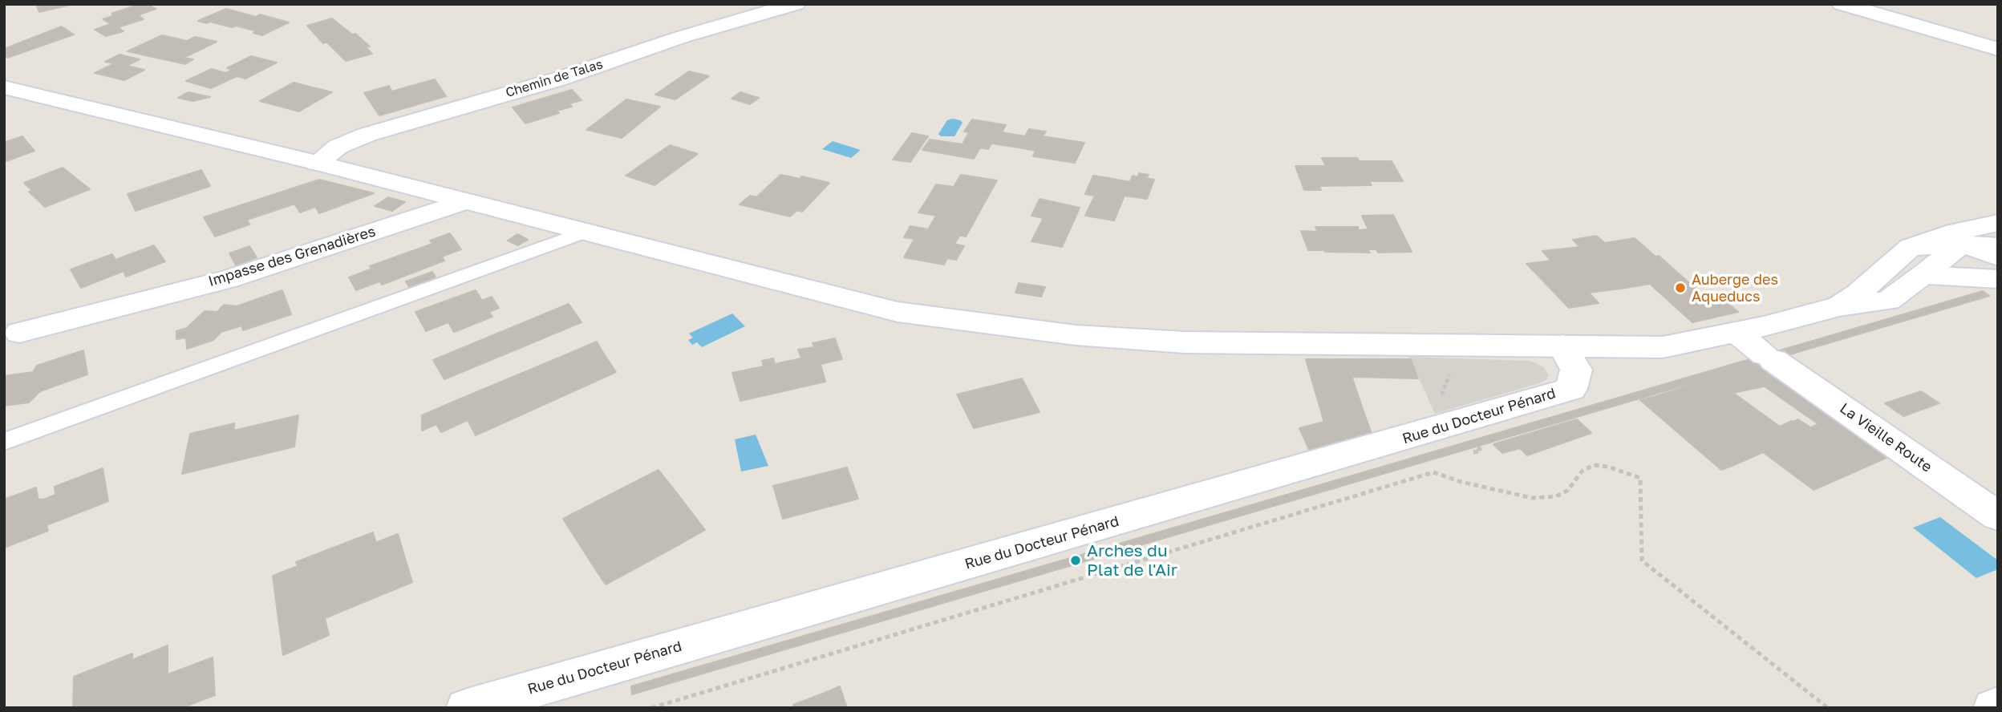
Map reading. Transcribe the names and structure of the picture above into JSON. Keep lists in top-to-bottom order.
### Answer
{
  "streets": {
    "street": [
      "Chemin de Talas",
      "Impasse des Grenadières",
      "Rue du Docteur Pénard",
      "La Vieille Route"
    ]
  },
  "places": ["Auberge des Aqueducs", "Arches du Plat de l'Air"]
}
